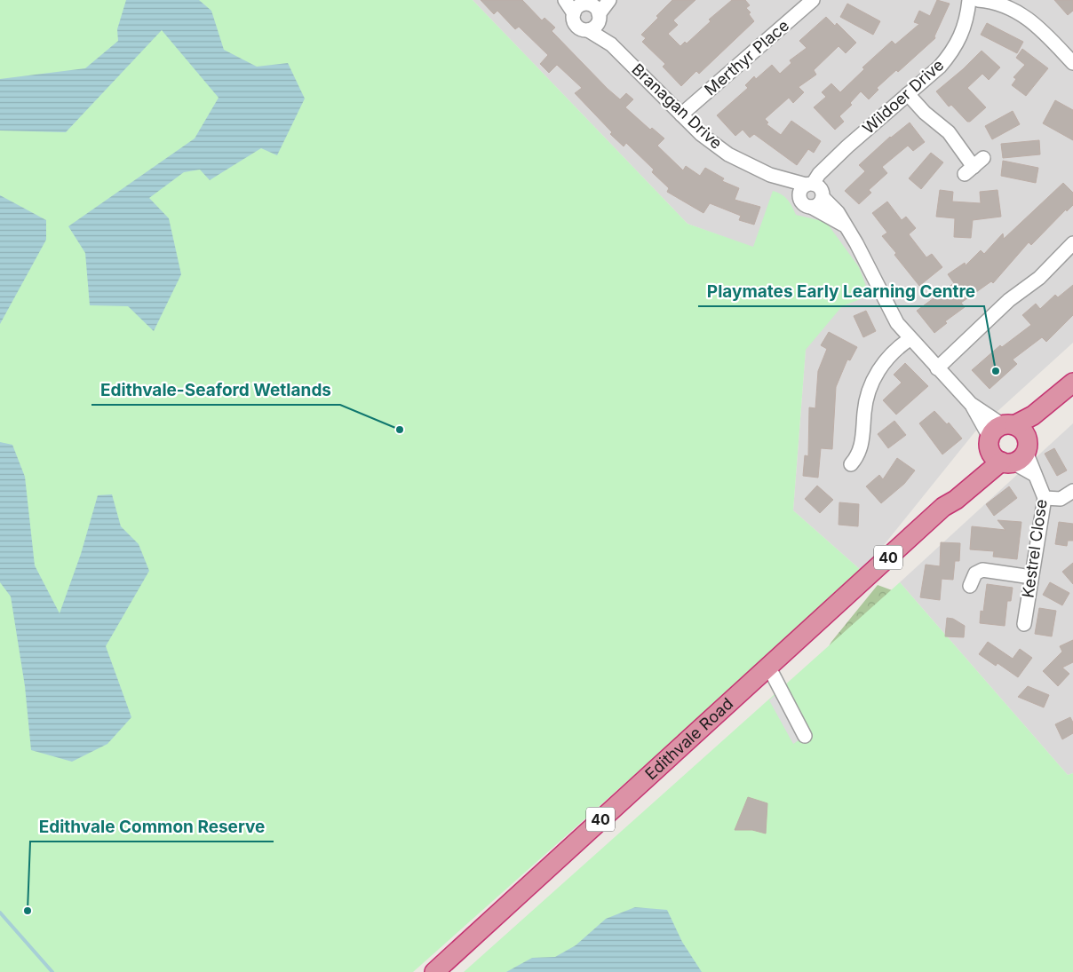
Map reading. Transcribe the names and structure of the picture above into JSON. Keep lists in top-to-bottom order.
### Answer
{
  "streets": {
    "highway": ["40", "Edithvale Road"],
    "street": [
      "Merthyr Place",
      "Wildoer Drive",
      "Branagan Drive",
      "Kestrel Close"
    ]
  },
  "crossings": [
    ["Merthyr Place", "Branagan Drive"],
    ["Wildoer Drive", "Branagan Drive"],
    ["Branagan Drive", "Edithvale Road"],
    ["Kestrel Close", "Edithvale Road"]
  ],
  "places": ["Playmates Early Learning Centre", "Edithvale-Seaford Wetlands", "Edithvale Common Reserve"]
}
